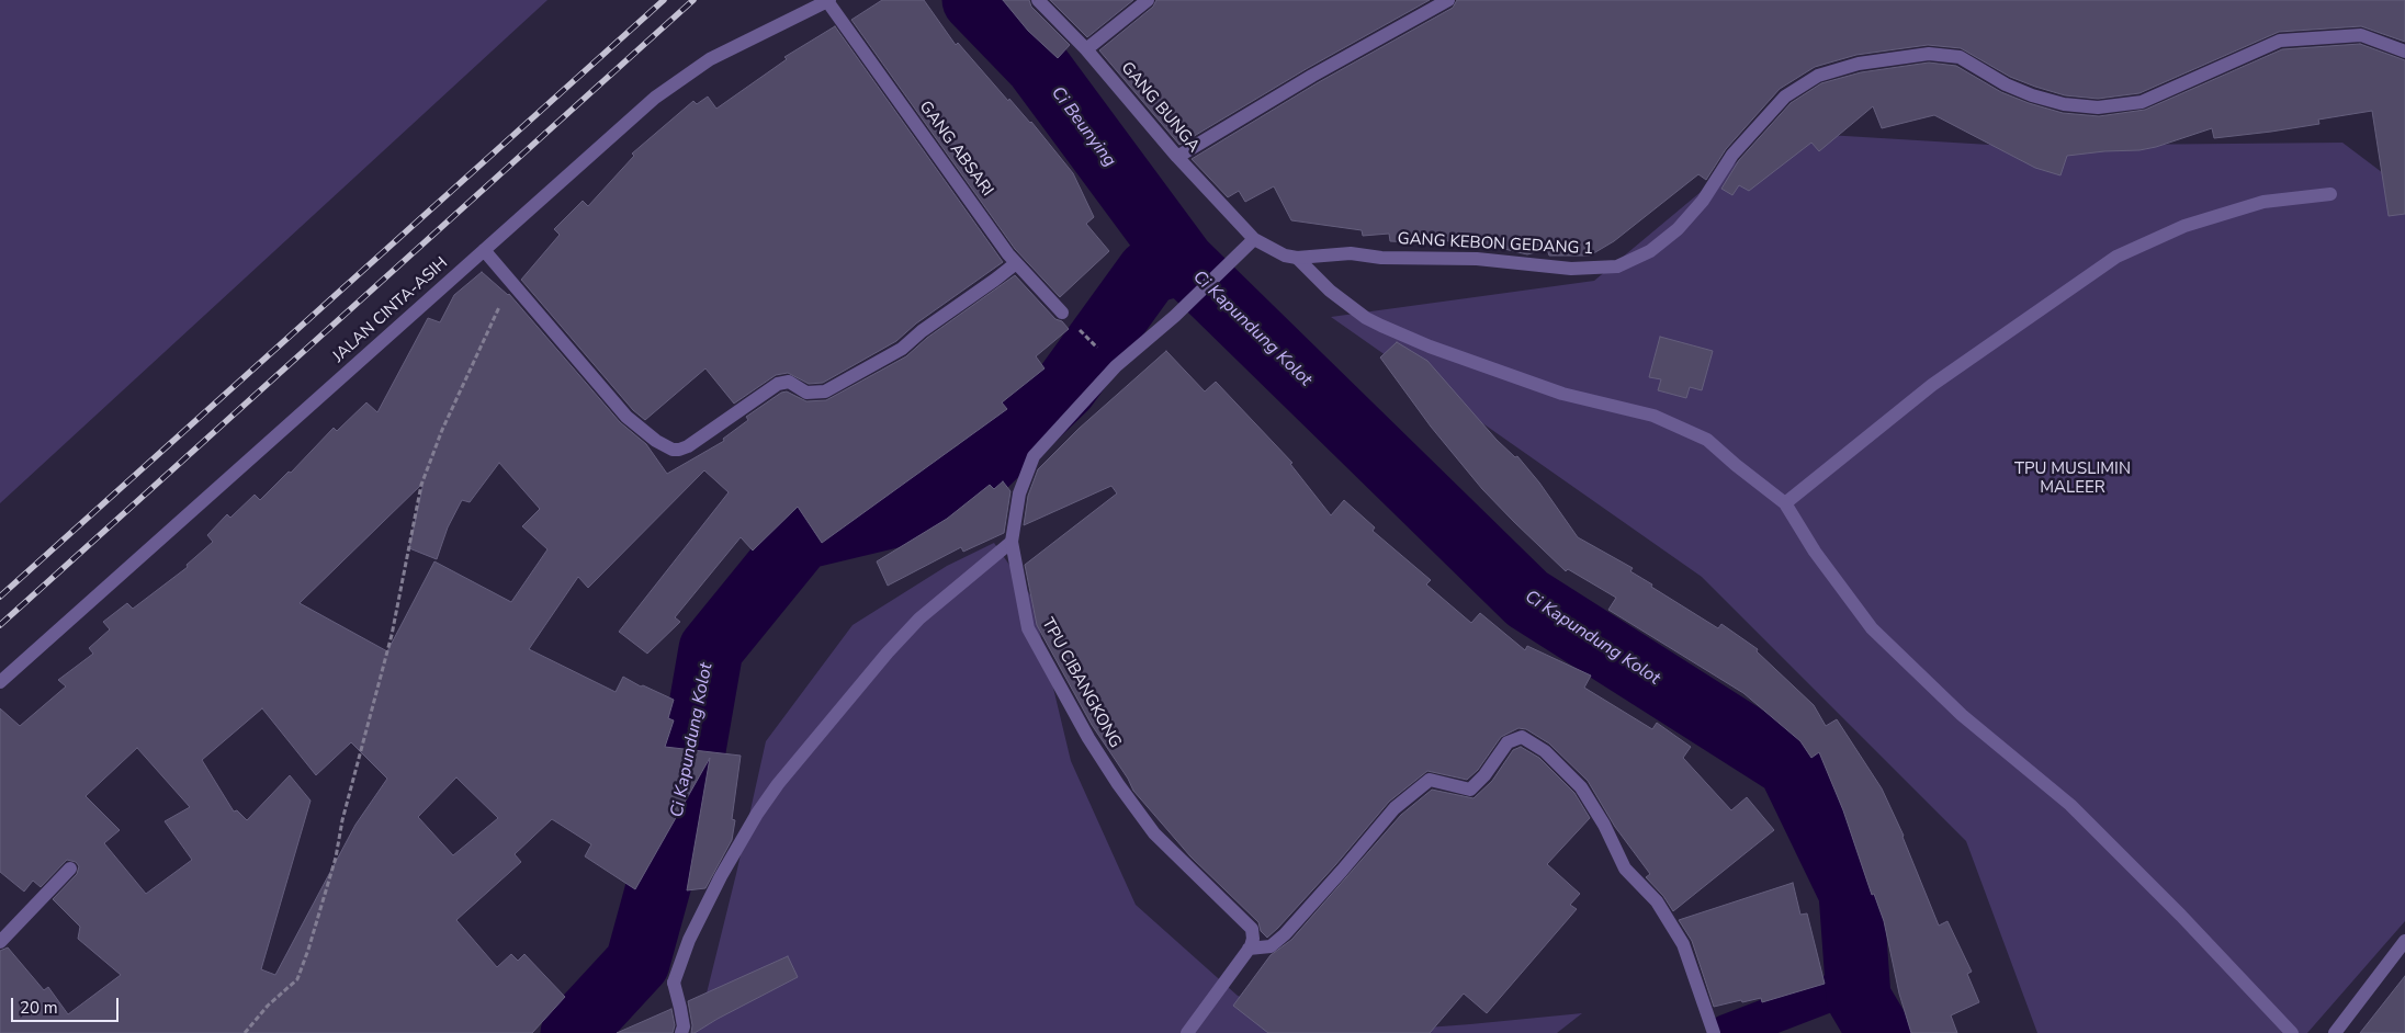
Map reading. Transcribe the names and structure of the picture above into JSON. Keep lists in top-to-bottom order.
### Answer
{
  "streets": {
    "street": [
      "GANG BUNGA",
      "GANG ABSARI",
      "GANG KEBON GEDANG 1",
      "JALAN CINTA-ASIH",
      "TPU CIBANGKONG"
    ]
  },
  "crossings": [
    ["GANG BUNGA", "GANG KEBON GEDANG 1"],
    ["GANG BUNGA", "TPU CIBANGKONG"],
    ["GANG ABSARI", "JALAN CINTA-ASIH"]
  ],
  "water": ["Ci Beunying", "Ci Kapundung Kolot"],
  "parks": ["TPU MUSLIMIN MALEER"],
  "scale_bar": "20 m"
}
